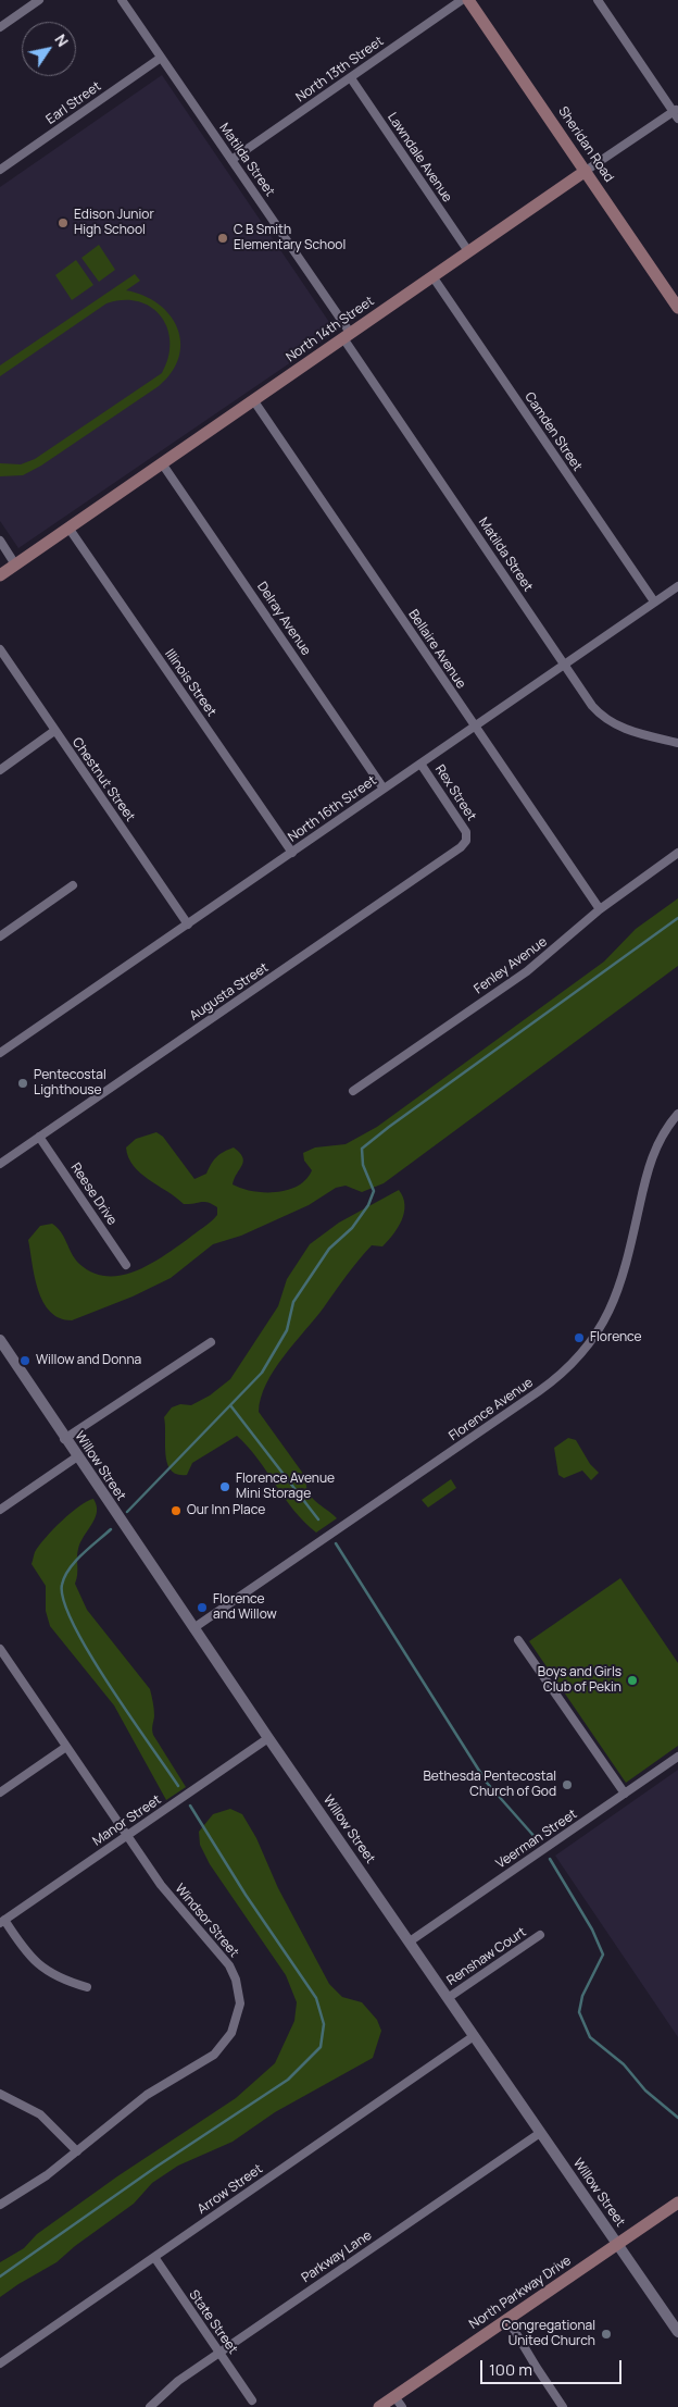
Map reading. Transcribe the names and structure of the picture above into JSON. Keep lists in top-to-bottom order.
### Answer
{
  "streets": {
    "main road": ["Sheridan Road", "North 14th Street", "North Parkway Drive"],
    "street": [
      "North 13th Street",
      "Earl Street",
      "Lawndale Avenue",
      "Matilda Street",
      "Camden Street",
      "Delray Avenue",
      "Bellaire Avenue",
      "Illinois Street",
      "Chestnut Street",
      "Rex Street",
      "North 16th Street",
      "Fenley Avenue",
      "Augusta Street",
      "Reese Drive",
      "Florence Avenue",
      "Willow Street",
      "Manor Street",
      "Veerman Street",
      "Windsor Street",
      "Renshaw Court",
      "Arrow Street",
      "Parkway Lane",
      "State Street"
    ]
  },
  "crossings": [
    ["North 13th Street", "Lawndale Avenue"],
    ["North 13th Street", "Matilda Street"],
    ["Earl Street", "Matilda Street"],
    ["Sheridan Road", "North 14th Street"],
    ["Lawndale Avenue", "North 14th Street"],
    ["Matilda Street", "North 14th Street"],
    ["Matilda Street", "North 16th Street"],
    ["North 14th Street", "Camden Street"],
    ["North 14th Street", "Delray Avenue"],
    ["North 14th Street", "Bellaire Avenue"],
    ["North 14th Street", "Illinois Street"],
    ["Camden Street", "North 16th Street"],
    ["Delray Avenue", "North 16th Street"],
    ["Bellaire Avenue", "North 16th Street"],
    ["Bellaire Avenue", "Fenley Avenue"],
    ["Illinois Street", "North 16th Street"],
    ["Chestnut Street", "North 16th Street"],
    ["Rex Street", "North 16th Street"],
    ["Rex Street", "Augusta Street"],
    ["Augusta Street", "Reese Drive"],
    ["Florence Avenue", "Willow Street"],
    ["Willow Street", "Manor Street"],
    ["Willow Street", "Veerman Street"],
    ["Willow Street", "Renshaw Court"],
    ["Willow Street", "Arrow Street"],
    ["Willow Street", "Parkway Lane"],
    ["Willow Street", "North Parkway Drive"],
    ["Manor Street", "Windsor Street"],
    ["Arrow Street", "State Street"],
    ["Parkway Lane", "State Street"]
  ],
  "places": [
    "Edison Junior High School",
    "C B Smith Elementary School",
    "Pentecostal Lighthouse",
    "Florence",
    "Willow and Donna",
    "Florence Avenue Mini Storage",
    "Our Inn Place",
    "Florence and Willow",
    "Boys and Girls Club of Pekin",
    "Bethesda Pentecostal Church of God",
    "Congregational United Church"
  ],
  "scale_bar": "100 m",
  "north": "top right"
}
